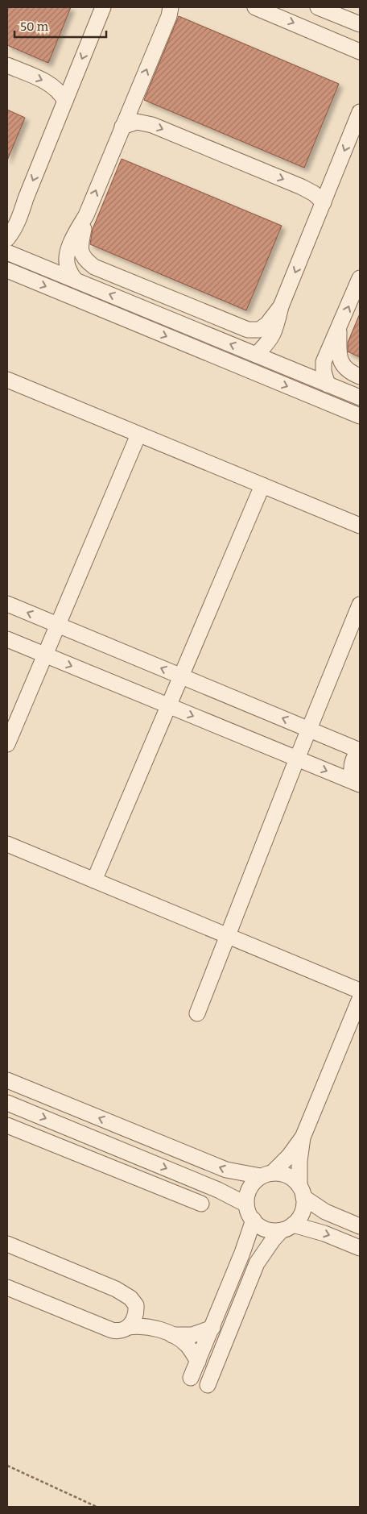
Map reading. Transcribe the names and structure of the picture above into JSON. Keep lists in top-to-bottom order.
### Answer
{
  "scale_bar": "50 m"
}
